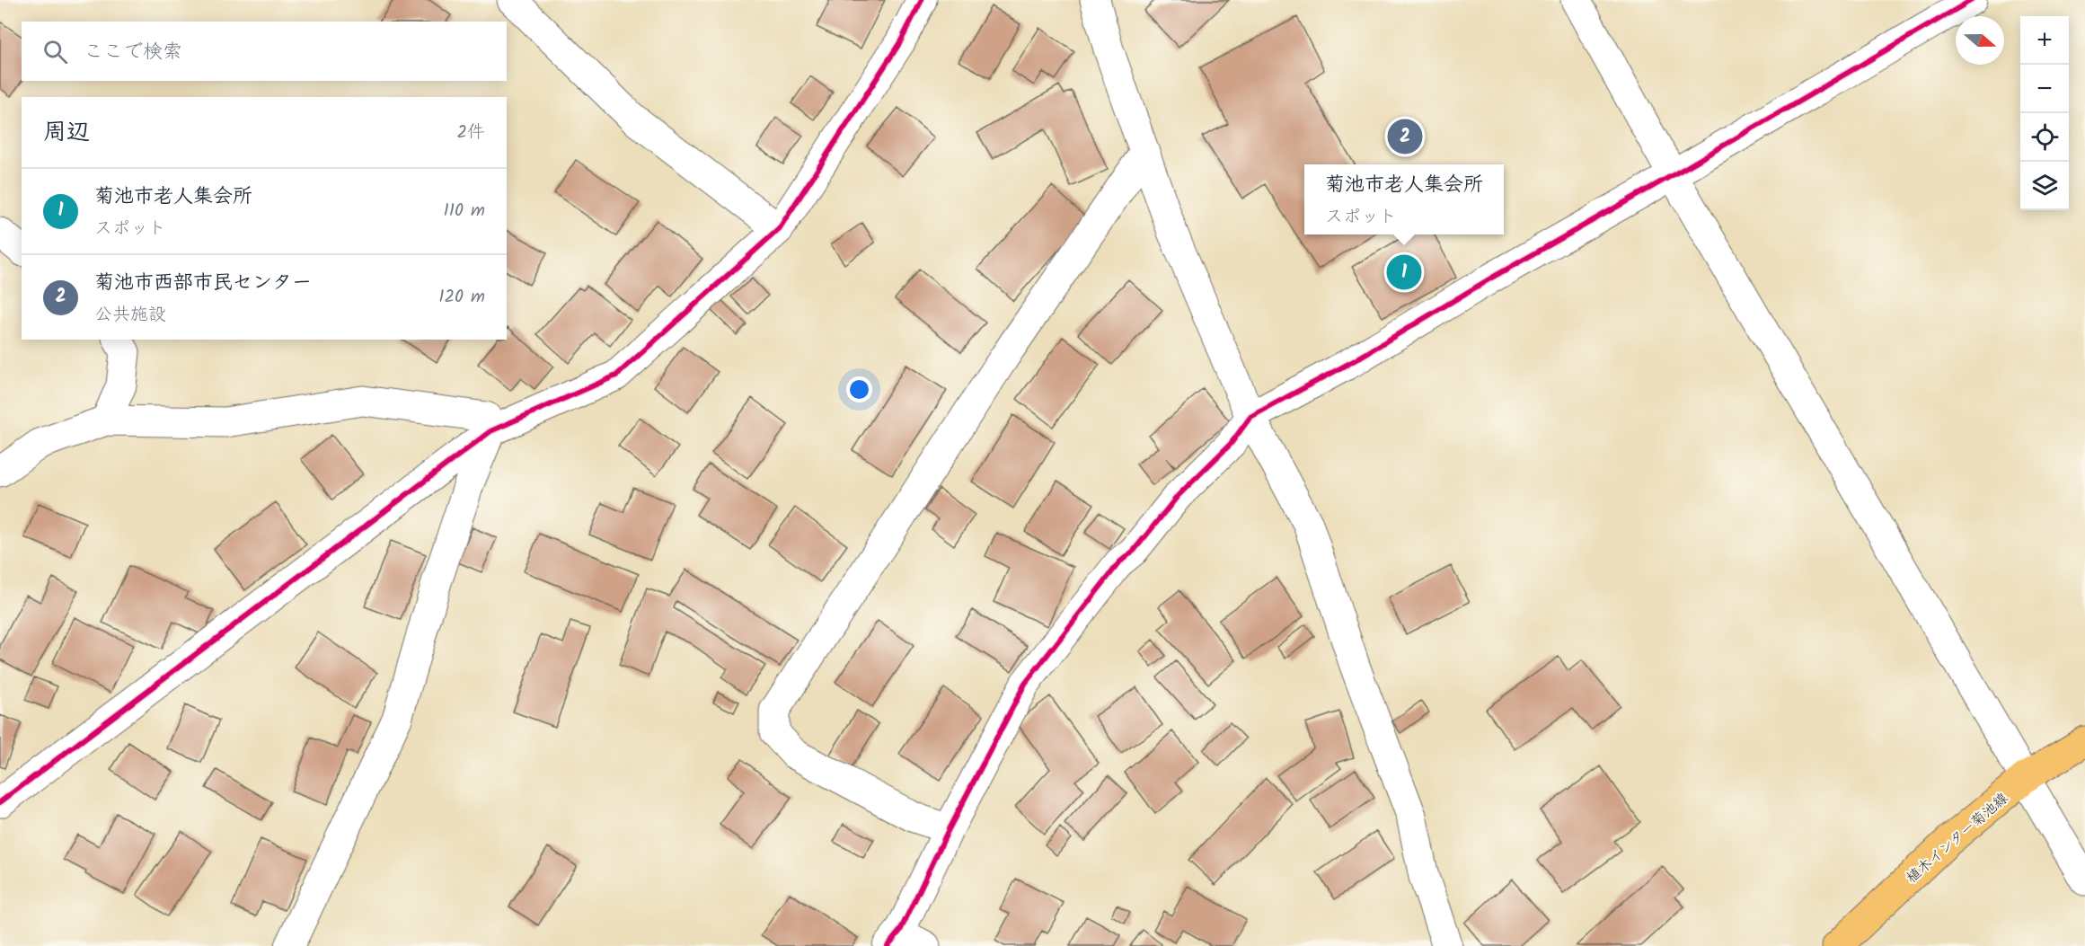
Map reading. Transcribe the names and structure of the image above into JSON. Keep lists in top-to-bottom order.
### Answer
{
  "streets": {
    "main road": ["植木インター菊池線"]
  },
  "north": "right",
  "page": {
    "map_buttons": ["+", "−"],
    "search": "ここで検索",
    "heading": ["周辺", "2件"],
    "pins": ["2", "1"],
    "popup": ["菊池市老人集会所", "スポット"],
    "list": [
      {
        "mark": "1",
        "name": "菊池市老人集会所",
        "note": "スポット",
        "value": "110 m"
      },
      {
        "mark": "2",
        "name": "菊池市西部市民センター",
        "note": "公共施設",
        "value": "120 m"
      }
    ]
  }
}
